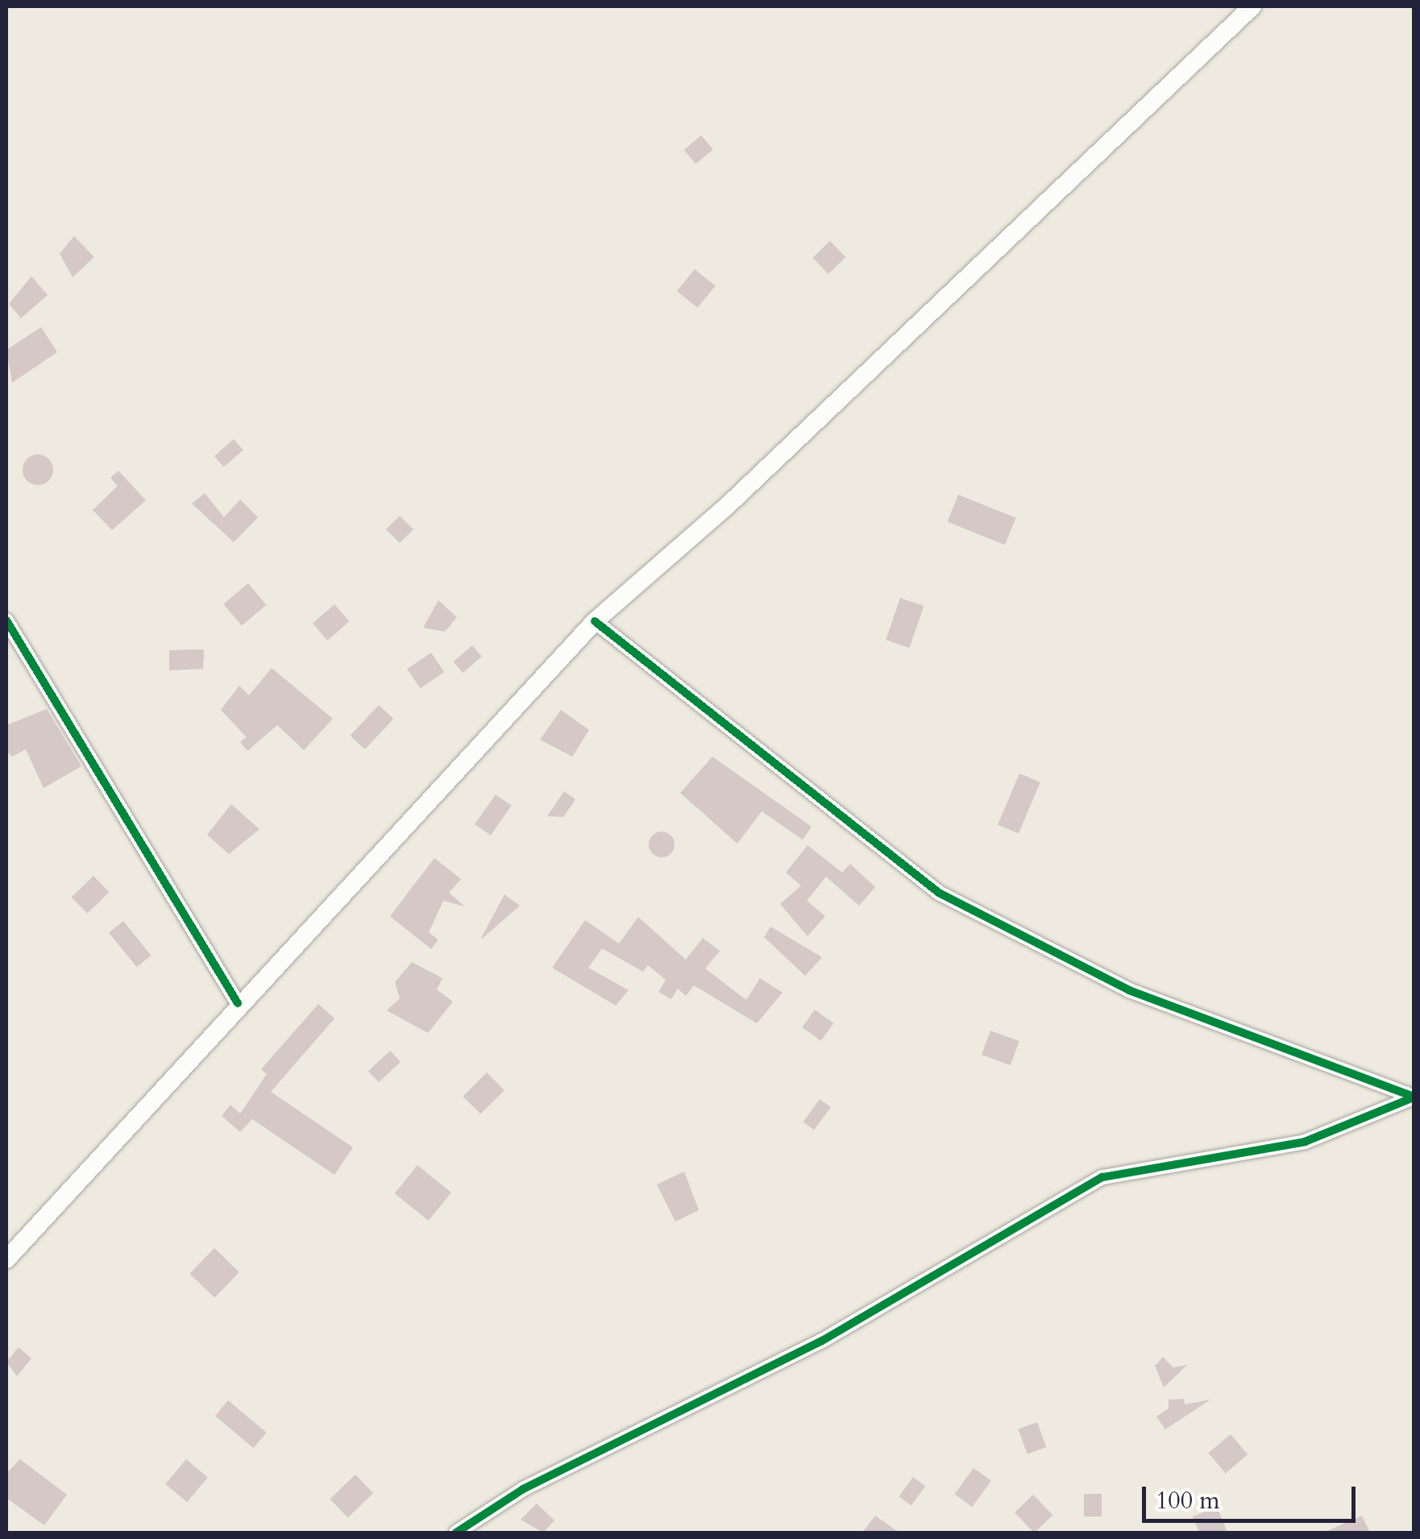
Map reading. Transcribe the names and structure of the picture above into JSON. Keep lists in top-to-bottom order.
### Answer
{
  "scale_bar": "100 m"
}
